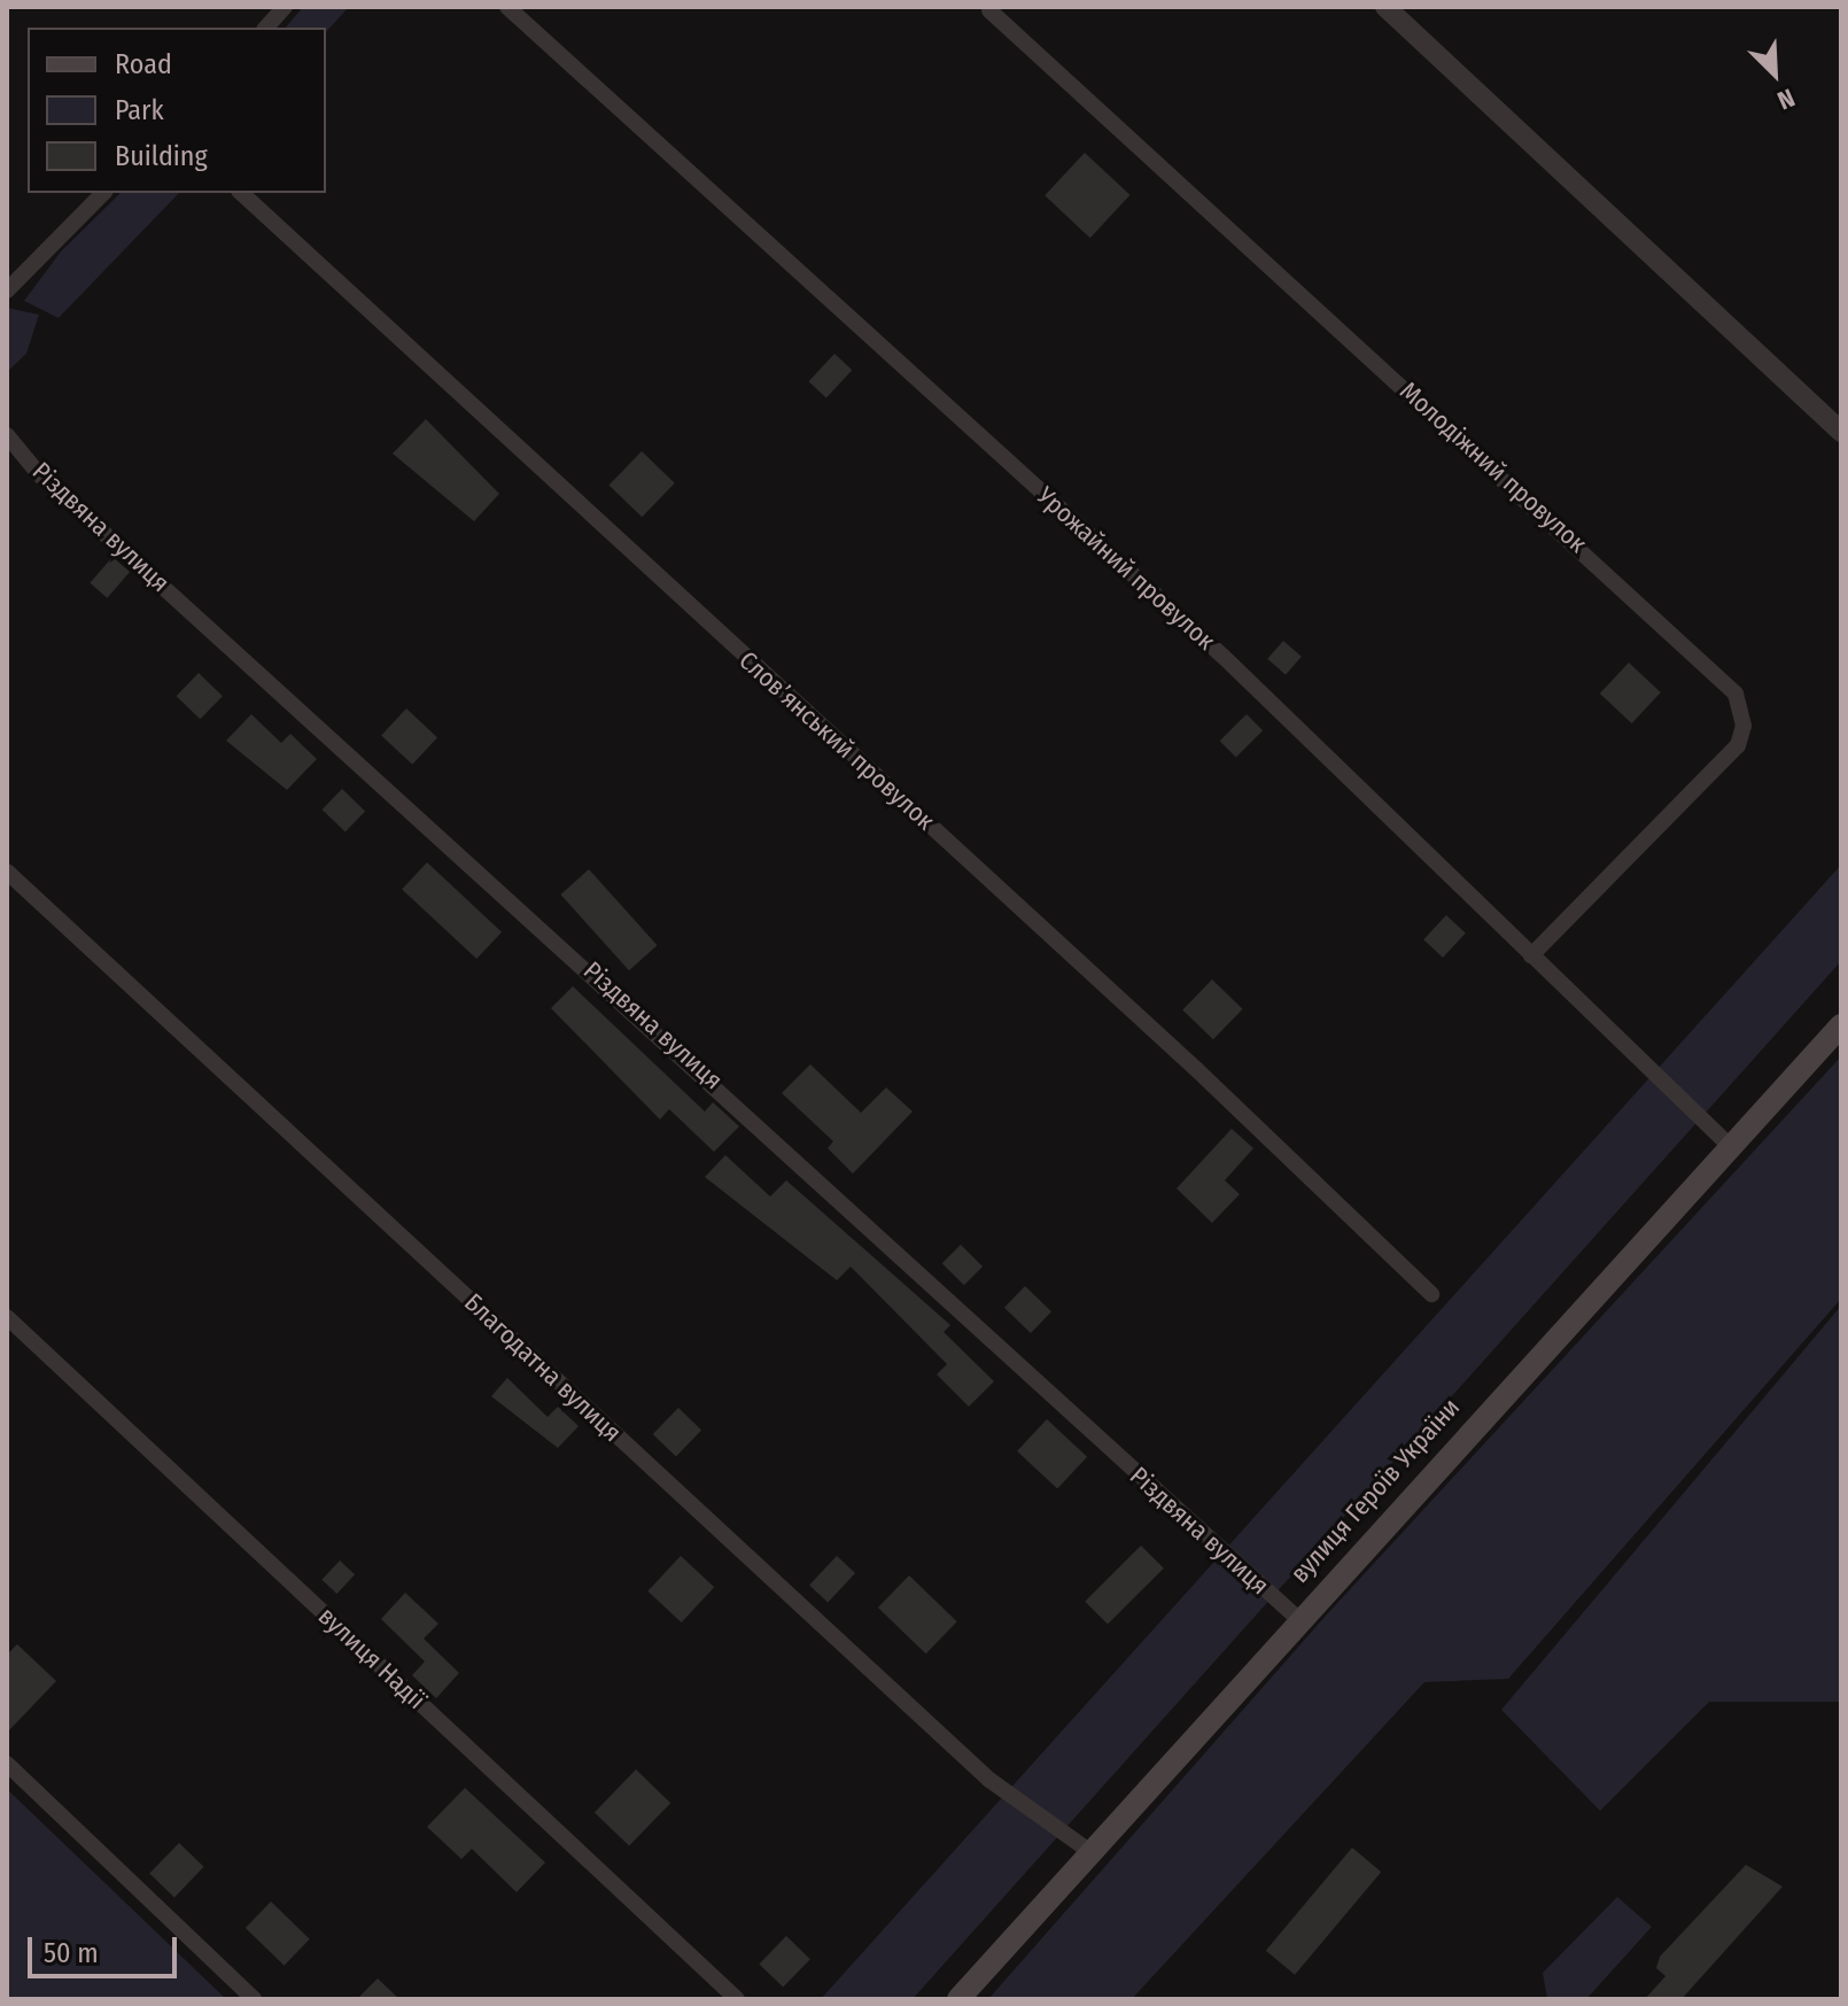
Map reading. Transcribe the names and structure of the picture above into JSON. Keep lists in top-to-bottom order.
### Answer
{
  "streets": {
    "main road": ["вулиця Героїв України"],
    "street": [
      "Молодіжний провулок",
      "Різдвяна вулиця",
      "Урожайний провулок",
      "Словʼянський провулок",
      "Благодатна вулиця",
      "вулиця Надії"
    ]
  },
  "crossings": [
    ["Молодіжний провулок", "Урожайний провулок"],
    ["Різдвяна вулиця", "вулиця Героїв України"],
    ["Урожайний провулок", "вулиця Героїв України"],
    ["Благодатна вулиця", "вулиця Героїв України"]
  ],
  "legend": ["Road", "Park", "Building"],
  "scale_bar": "50 m",
  "north": "bottom right"
}
